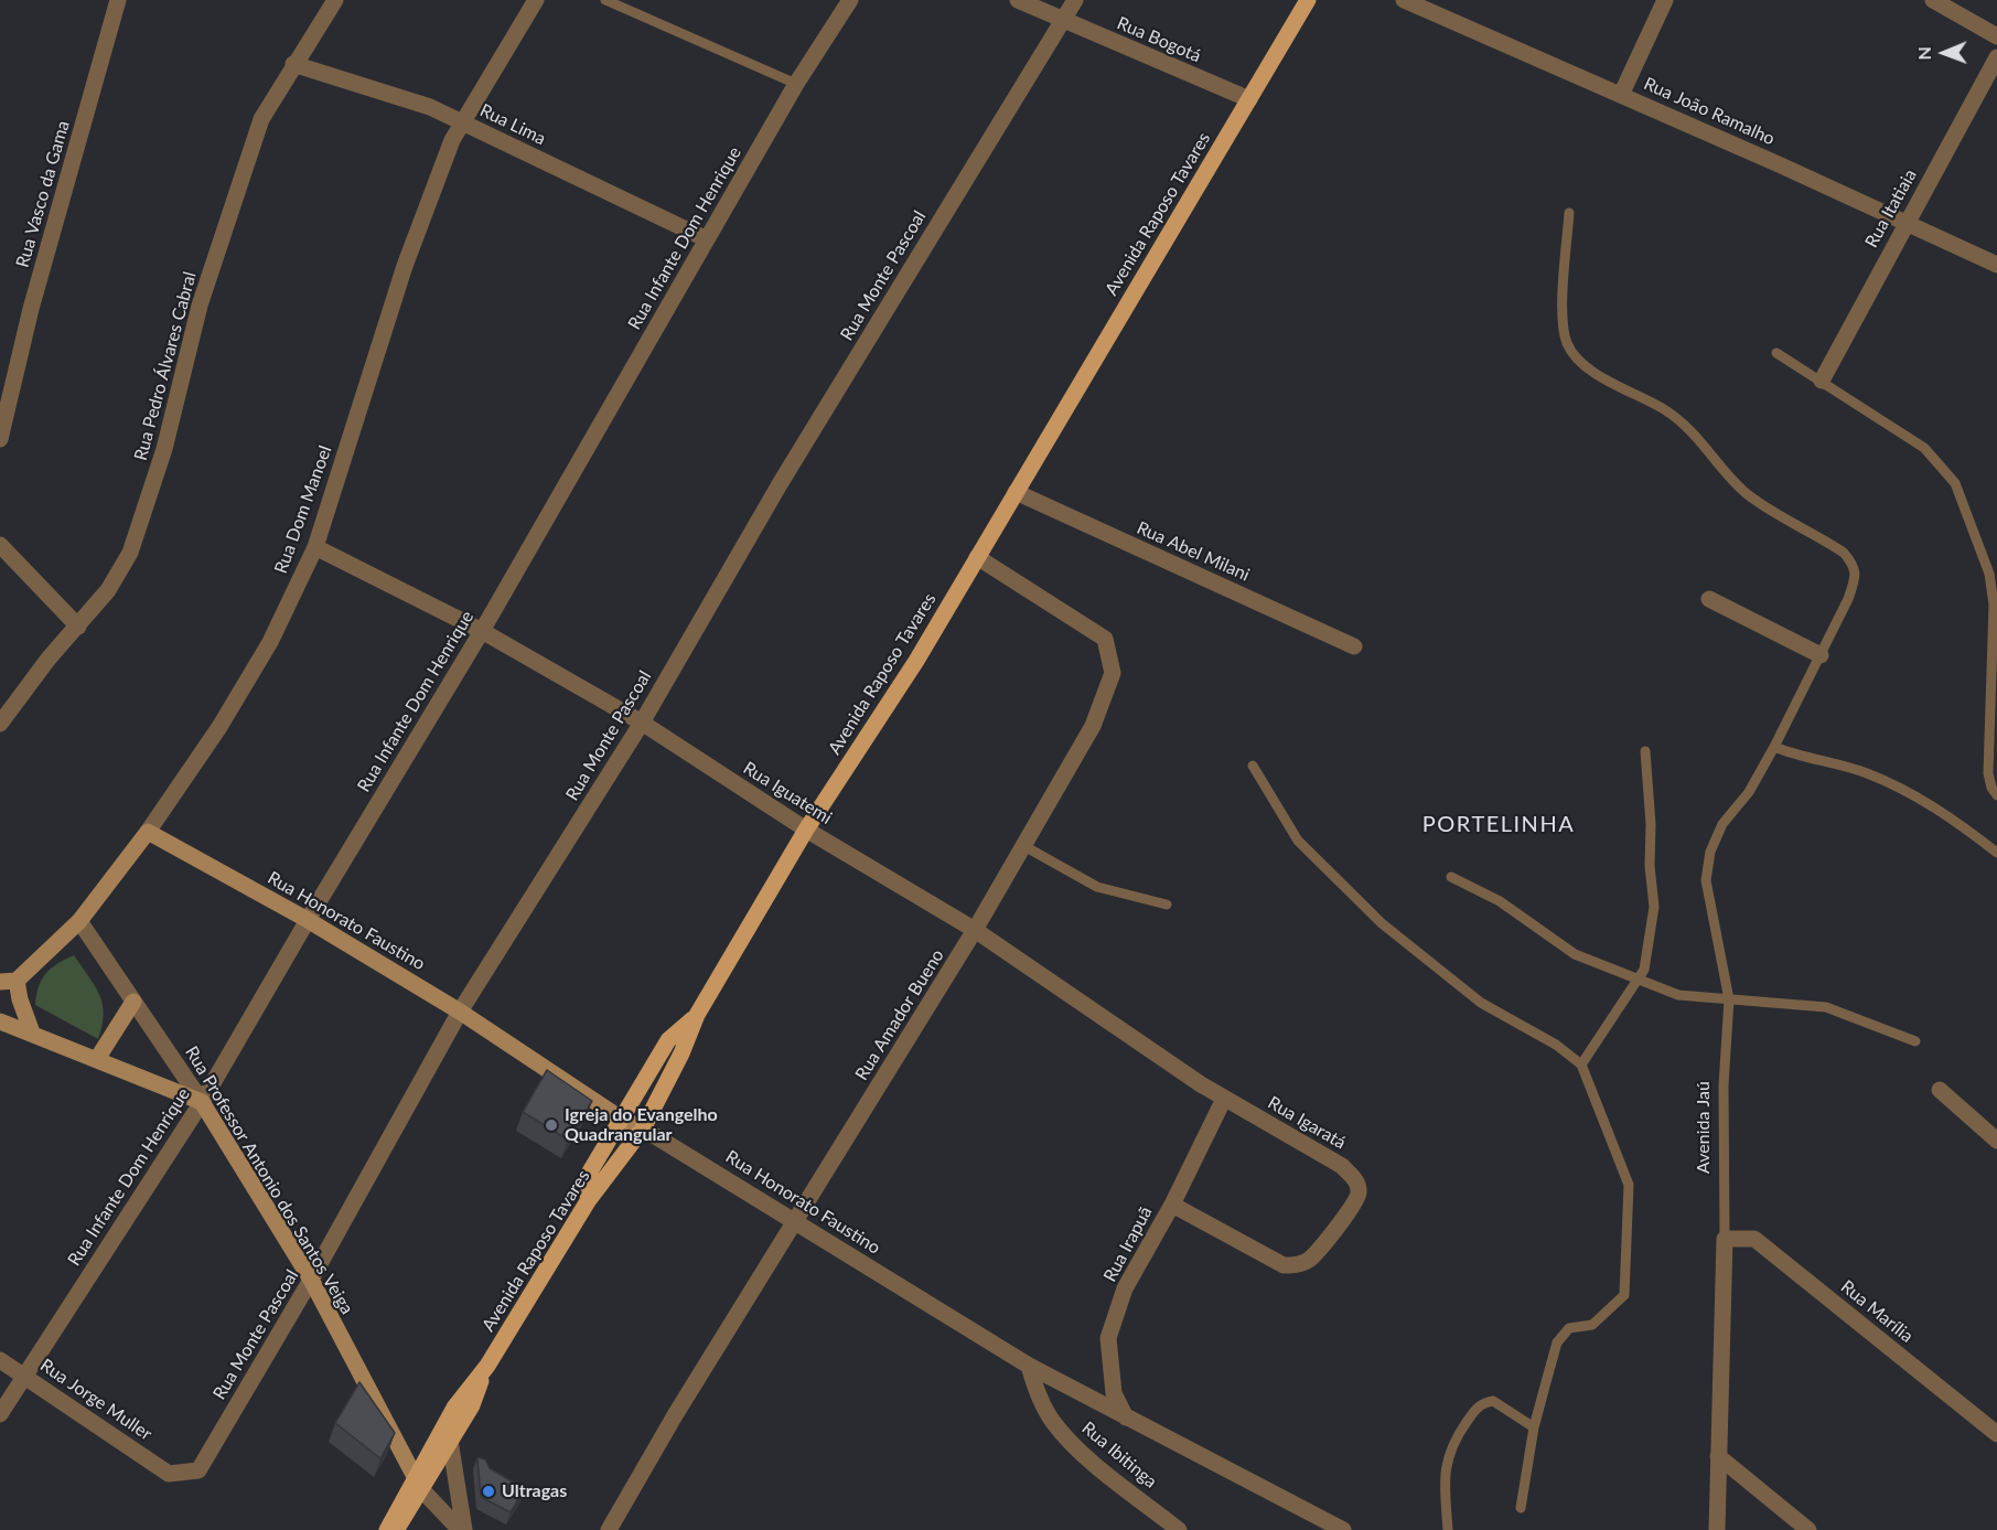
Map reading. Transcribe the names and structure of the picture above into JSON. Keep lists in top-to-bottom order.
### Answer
{
  "streets": {
    "main road": ["Avenida Raposo Tavares"],
    "street": [
      "Rua Bogotá",
      "Rua João Ramalho",
      "Rua Lima",
      "Rua Vasco da Gama",
      "Rua Itatiaia",
      "Rua Infante Dom Henrique",
      "Rua Monte Pascoal",
      "Rua Pedro Álvares Cabral",
      "Rua Dom Manoel",
      "Rua Abel Milani",
      "Rua Iguatemi",
      "Rua Honorato Faustino",
      "Rua Amador Bueno",
      "Rua Igaratá",
      "Avenida Jaú",
      "Rua Professor Antonio dos Santos Veiga",
      "Rua Irapuã",
      "Rua Marília",
      "Rua Jorge Muller",
      "Rua Ibitinga"
    ]
  },
  "crossings": [
    ["Rua Bogotá", "Avenida Raposo Tavares"],
    ["Rua Bogotá", "Rua Monte Pascoal"],
    ["Rua João Ramalho", "Rua Itatiaia"],
    ["Rua Lima", "Rua Infante Dom Henrique"],
    ["Rua Lima", "Rua Pedro Álvares Cabral"],
    ["Rua Lima", "Rua Dom Manoel"],
    ["Avenida Raposo Tavares", "Rua Abel Milani"],
    ["Avenida Raposo Tavares", "Rua Iguatemi"],
    ["Avenida Raposo Tavares", "Rua Honorato Faustino"],
    ["Avenida Raposo Tavares", "Rua Amador Bueno"],
    ["Avenida Raposo Tavares", "Rua Professor Antonio dos Santos Veiga"],
    ["Rua Infante Dom Henrique", "Rua Iguatemi"],
    ["Rua Infante Dom Henrique", "Rua Honorato Faustino"],
    ["Rua Infante Dom Henrique", "Rua Professor Antonio dos Santos Veiga"],
    ["Rua Infante Dom Henrique", "Rua Jorge Muller"],
    ["Rua Monte Pascoal", "Rua Iguatemi"],
    ["Rua Monte Pascoal", "Rua Honorato Faustino"],
    ["Rua Monte Pascoal", "Rua Professor Antonio dos Santos Veiga"],
    ["Rua Monte Pascoal", "Rua Jorge Muller"],
    ["Rua Dom Manoel", "Rua Iguatemi"],
    ["Rua Dom Manoel", "Rua Honorato Faustino"],
    ["Rua Dom Manoel", "Rua Professor Antonio dos Santos Veiga"],
    ["Rua Iguatemi", "Rua Amador Bueno"],
    ["Rua Iguatemi", "Rua Igaratá"],
    ["Rua Iguatemi", "Rua Irapuã"],
    ["Rua Honorato Faustino", "Rua Amador Bueno"],
    ["Rua Honorato Faustino", "Rua Irapuã"],
    ["Rua Honorato Faustino", "Rua Ibitinga"],
    ["Rua Igaratá", "Rua Irapuã"],
    ["Avenida Jaú", "Rua Marília"]
  ],
  "districts": ["PORTELINHA"],
  "places": ["Igreja do Evangelho Quadrangular", "Ultragas"],
  "north": "left"
}
